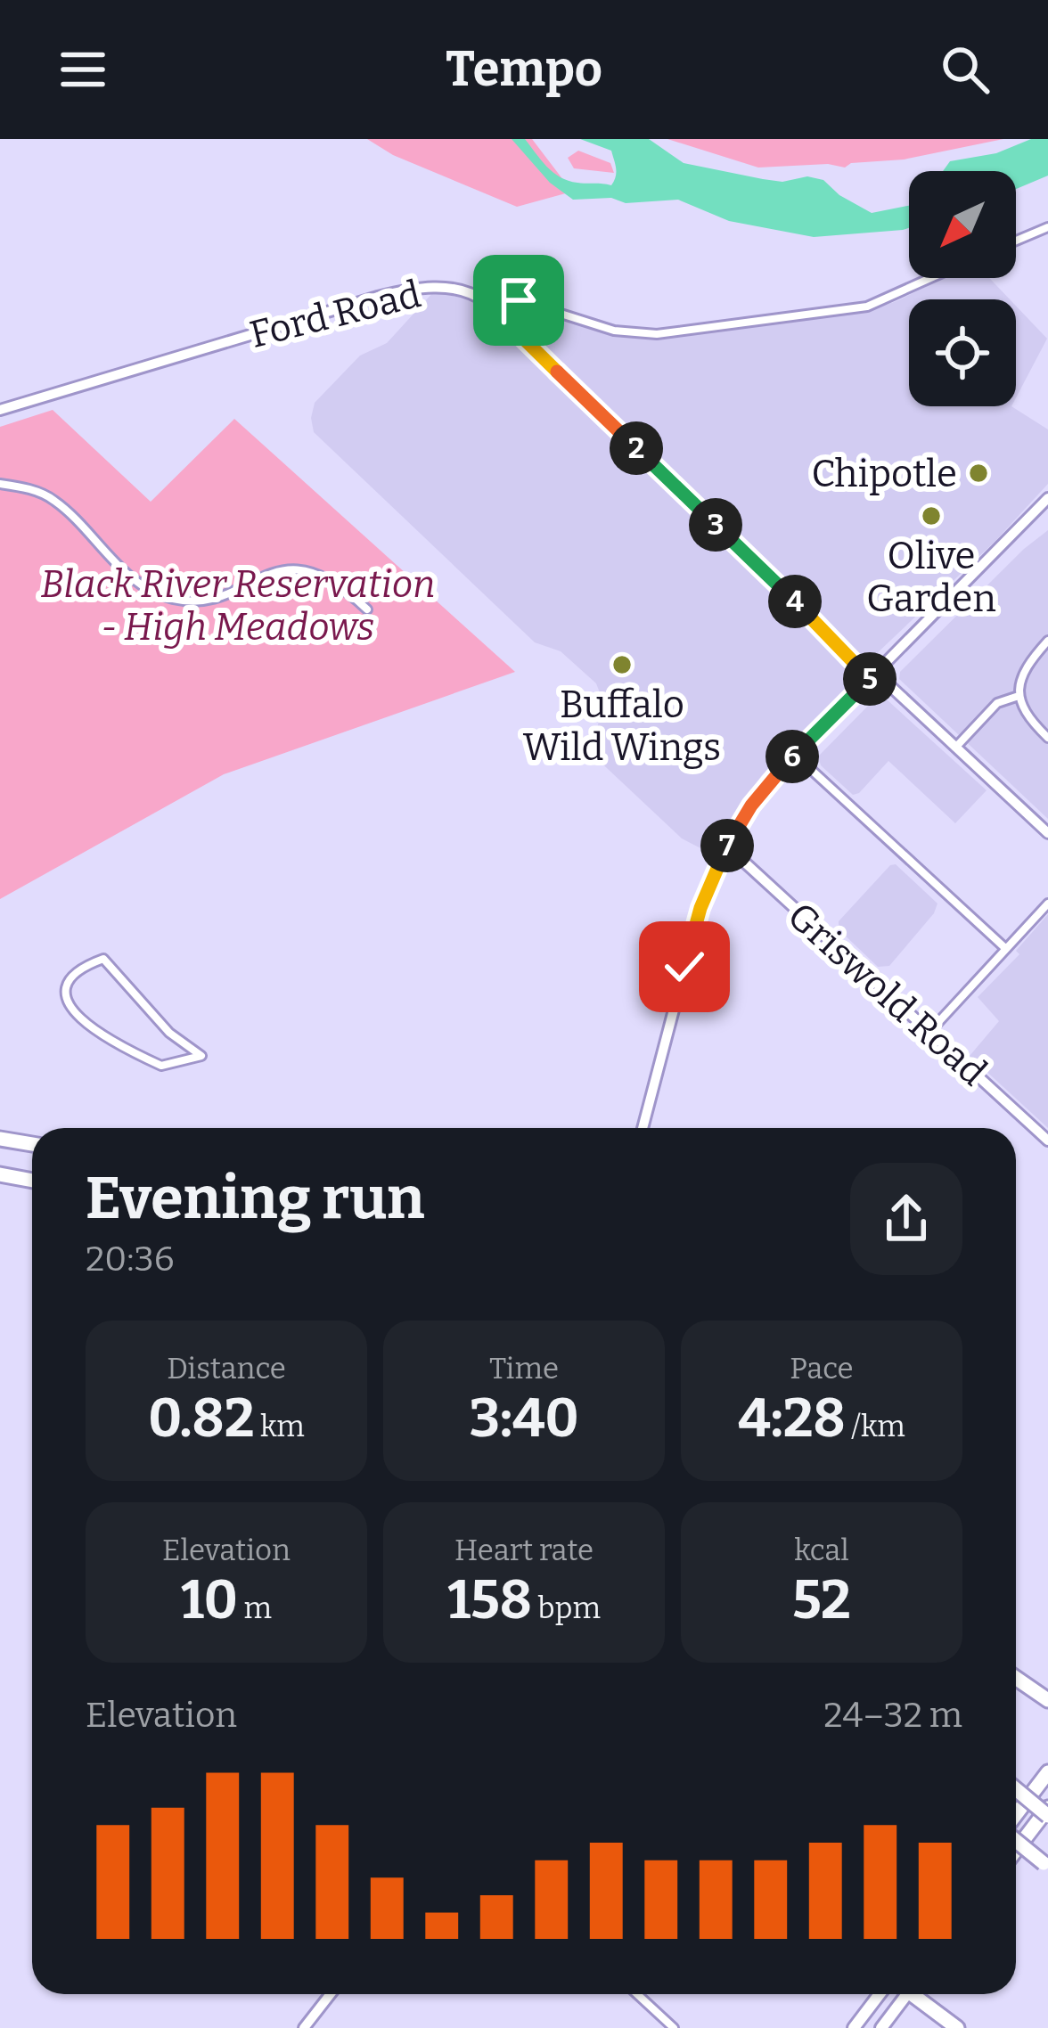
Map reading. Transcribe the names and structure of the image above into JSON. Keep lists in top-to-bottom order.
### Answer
{
  "streets": {
    "street": ["Ford Road", "Griswold Road"]
  },
  "parks": ["Black River Reservation - High Meadows"],
  "places": ["Chipotle", "Olive Garden", "Buffalo Wild Wings"],
  "north": "bottom left",
  "page": {
    "header": "Tempo",
    "pins": [
      "2",
      "3",
      "4",
      "5",
      "6",
      "7"
    ],
    "heading": ["Evening run", "20:36"],
    "stats": [
      ["Distance", "0.82 km"],
      ["Time", "3:40"],
      ["Pace", "4:28 /km"],
      ["Elevation", "10 m"],
      ["Heart rate", "158 bpm"],
      ["kcal", "52"]
    ],
    "chart": ["Elevation", "24–32 m"]
  }
}
